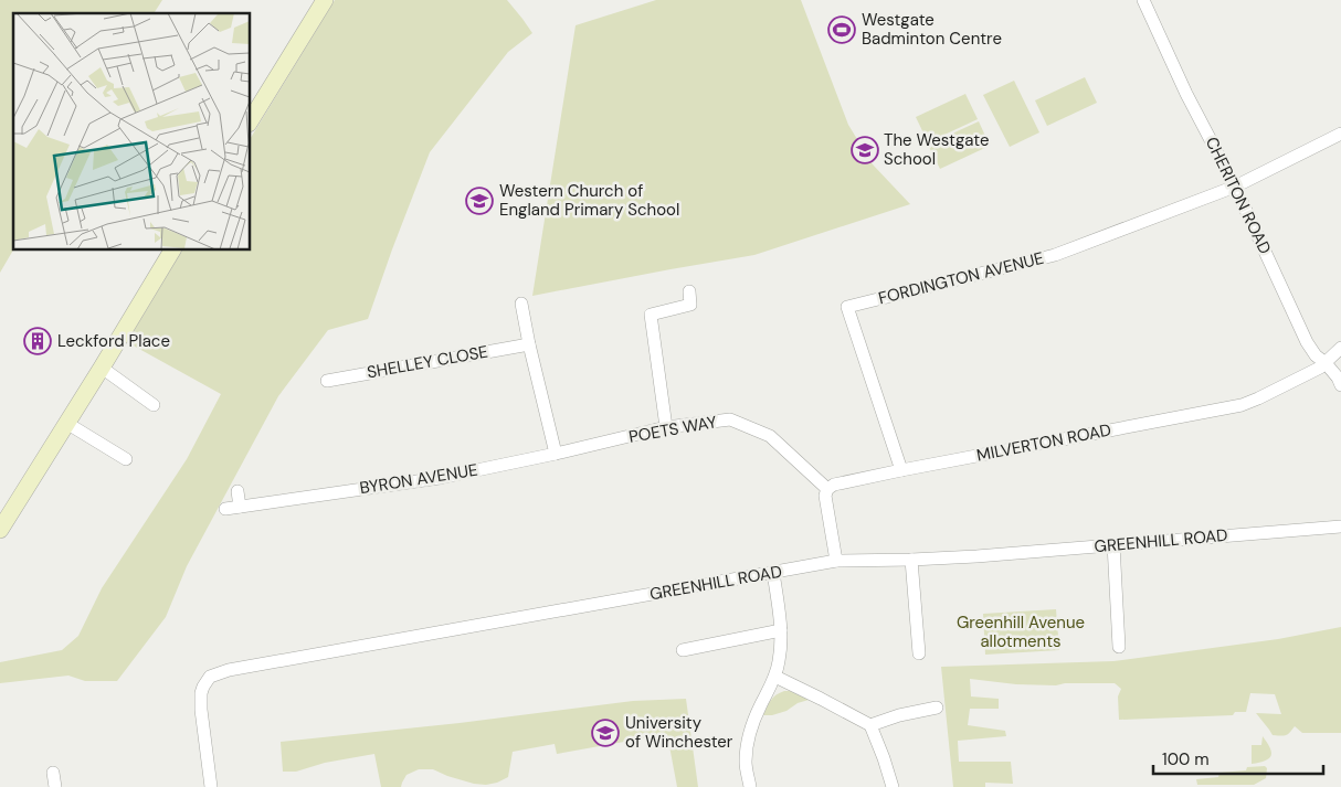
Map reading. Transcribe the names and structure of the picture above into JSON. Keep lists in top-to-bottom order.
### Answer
{
  "streets": {
    "street": [
      "CHERITON ROAD",
      "FORDINGTON AVENUE",
      "SHELLEY CLOSE",
      "POETS WAY",
      "MILVERTON ROAD",
      "BYRON AVENUE",
      "GREENHILL ROAD"
    ]
  },
  "crossings": [
    ["CHERITON ROAD", "FORDINGTON AVENUE"],
    ["CHERITON ROAD", "MILVERTON ROAD"],
    ["FORDINGTON AVENUE", "MILVERTON ROAD"],
    ["POETS WAY", "MILVERTON ROAD"],
    ["POETS WAY", "BYRON AVENUE"]
  ],
  "parks": ["Greenhill Avenue allotments"],
  "places": {
    "sports": ["Westgate Badminton Centre"],
    "school or university": ["The Westgate School", "Western Church of England Primary School", "University of Winchester"],
    "building": ["Leckford Place"]
  },
  "scale_bar": "100 m"
}
